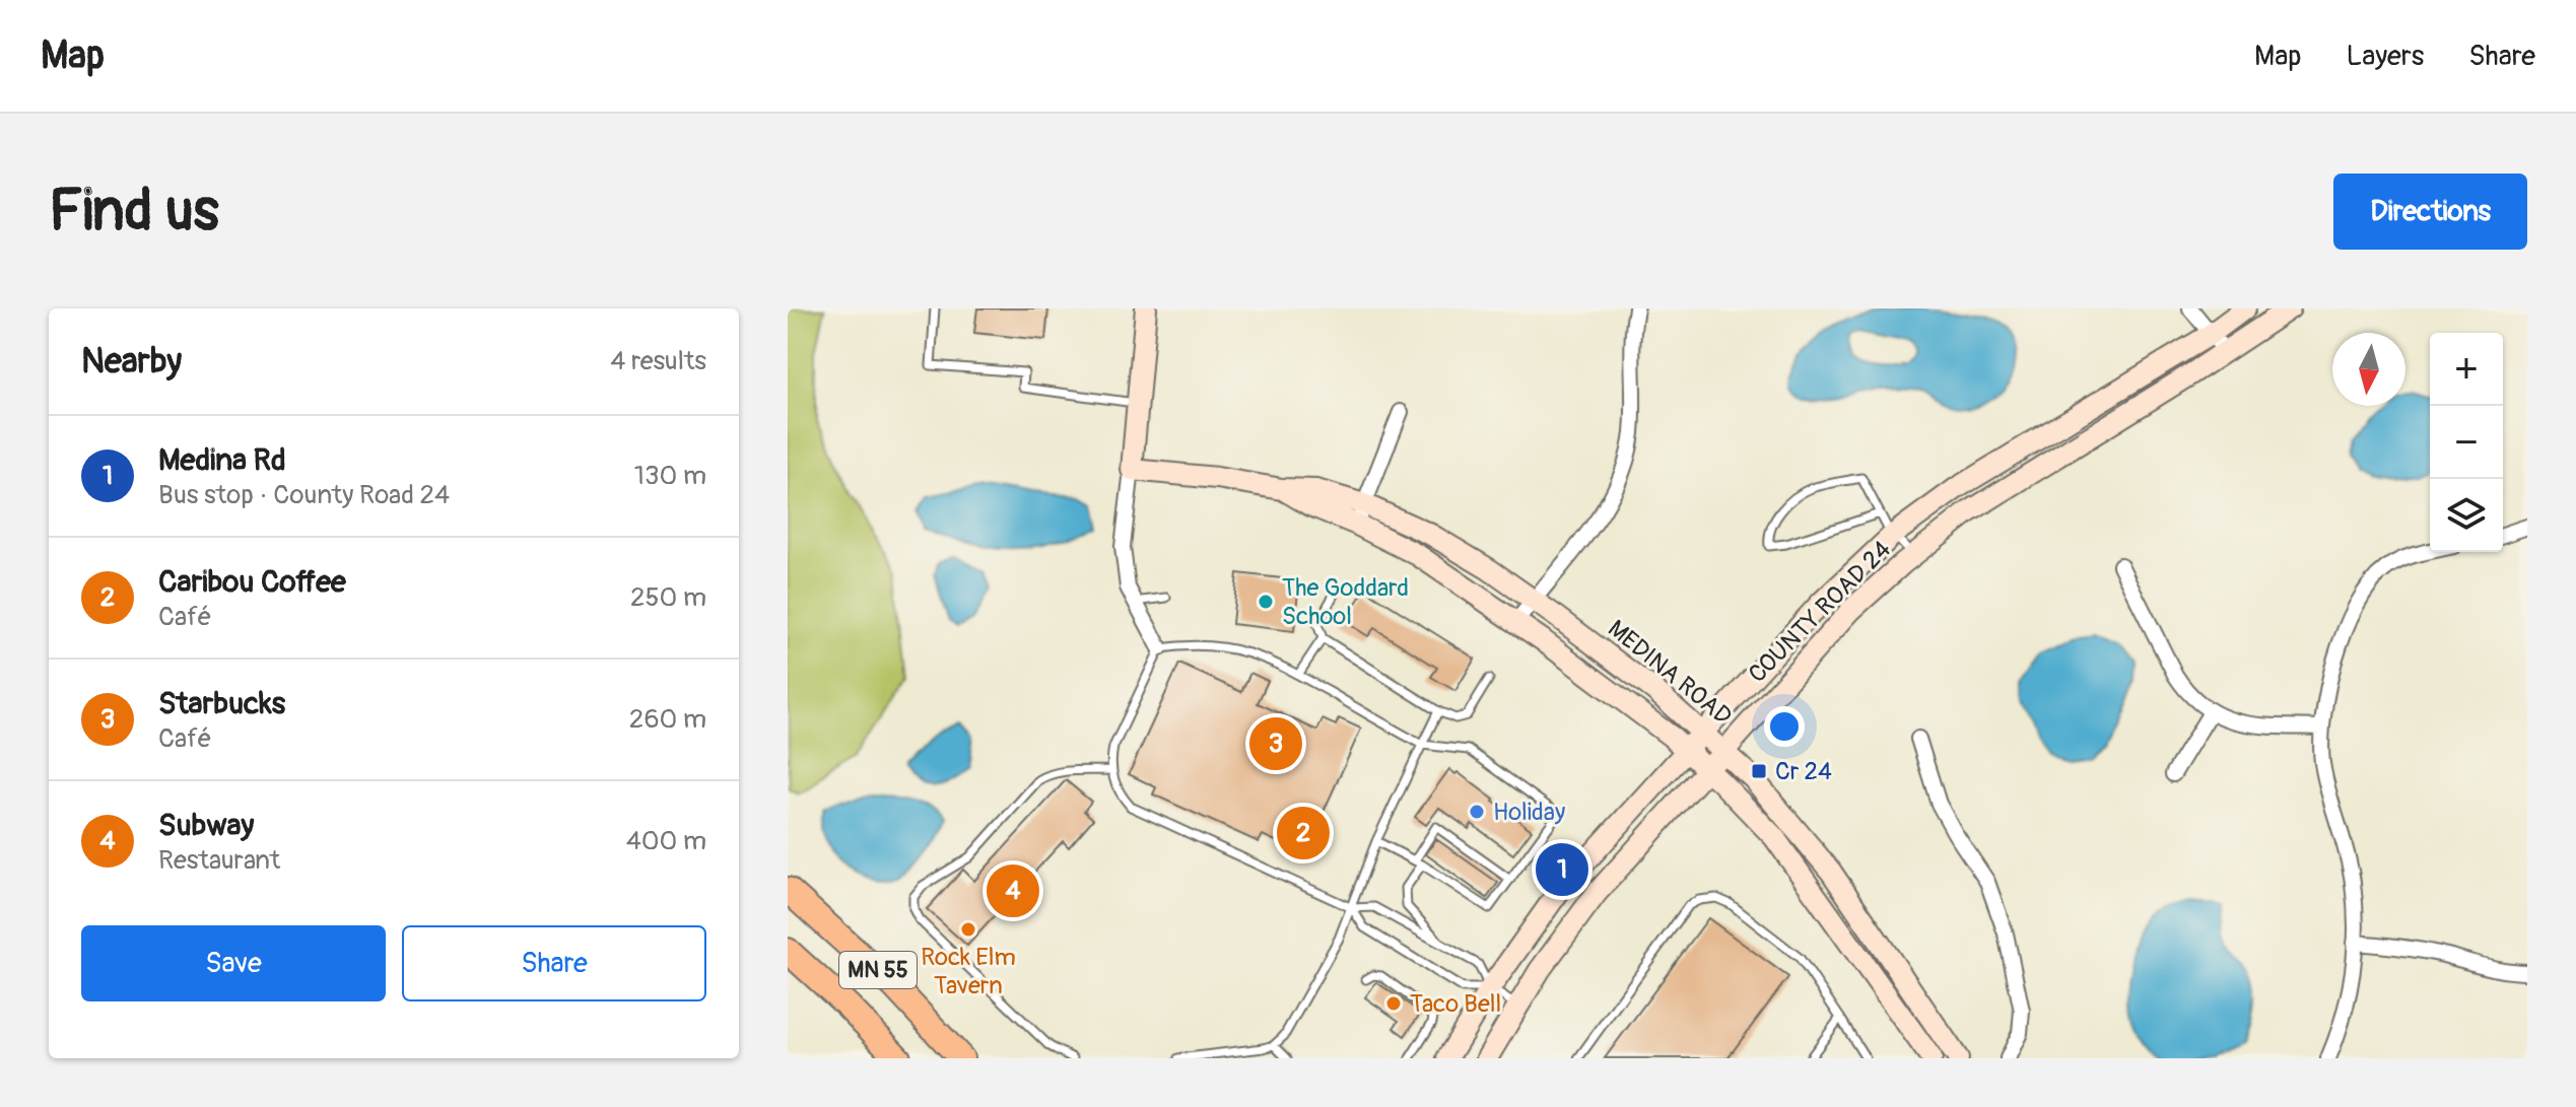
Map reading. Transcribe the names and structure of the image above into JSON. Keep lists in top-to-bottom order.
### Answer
{
  "streets": {
    "main road": ["MN 55"],
    "street": ["COUNTY ROAD 24", "MEDINA ROAD"]
  },
  "crossings": [
    ["COUNTY ROAD 24", "MEDINA ROAD"]
  ],
  "places": {
    "other": [
      "The Goddard School",
      "Holiday",
      "Rock Elm Tavern",
      "Taco Bell"
    ],
    "transit": ["Cr 24"]
  },
  "north": "bottom",
  "page": {
    "header": "Map",
    "nav": ["Map", "Layers", "Share"],
    "buttons": [
      "Directions",
      ["Save", "Share"]
    ],
    "title": "Find us",
    "heading": ["Nearby", "4 results"],
    "map_buttons": ["+", "−"],
    "list": [
      {
        "mark": "1",
        "name": "Medina Rd",
        "note": "Bus stop · County Road 24",
        "value": "130 m"
      },
      {
        "mark": "2",
        "name": "Caribou Coffee",
        "note": "Café",
        "value": "250 m"
      },
      {
        "mark": "3",
        "name": "Starbucks",
        "note": "Café",
        "value": "260 m"
      },
      {
        "mark": "4",
        "name": "Subway",
        "note": "Restaurant",
        "value": "400 m"
      }
    ],
    "pins": [
      "3",
      "2",
      "1",
      "4"
    ]
  }
}
